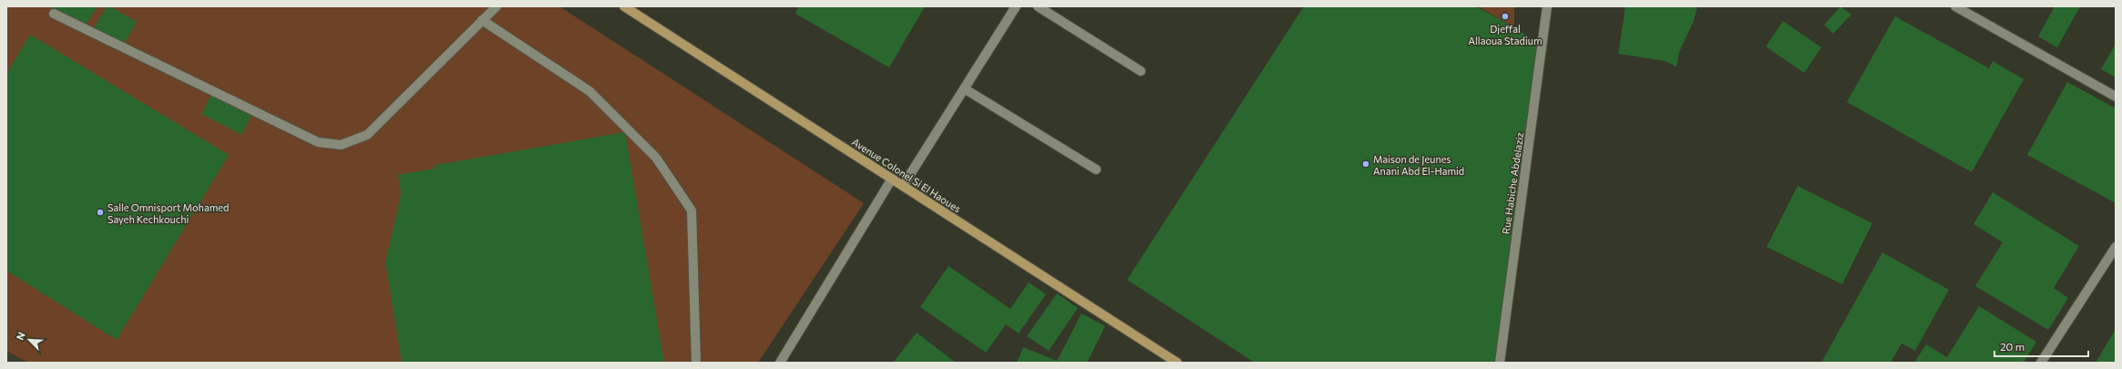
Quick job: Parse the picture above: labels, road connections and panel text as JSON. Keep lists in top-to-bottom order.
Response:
{
  "streets": {
    "main road": ["Avenue Colonel Si El Haoues"],
    "street": ["Rue Habiche Abdelaziz"]
  },
  "places": ["Djeffal Allaoua Stadium", "Maison de Jeunes Anani Abd El-Hamid", "Salle Omnisport Mohamed Sayeh Kechkouchi"],
  "scale_bar": "20 m",
  "north": "top left"
}
